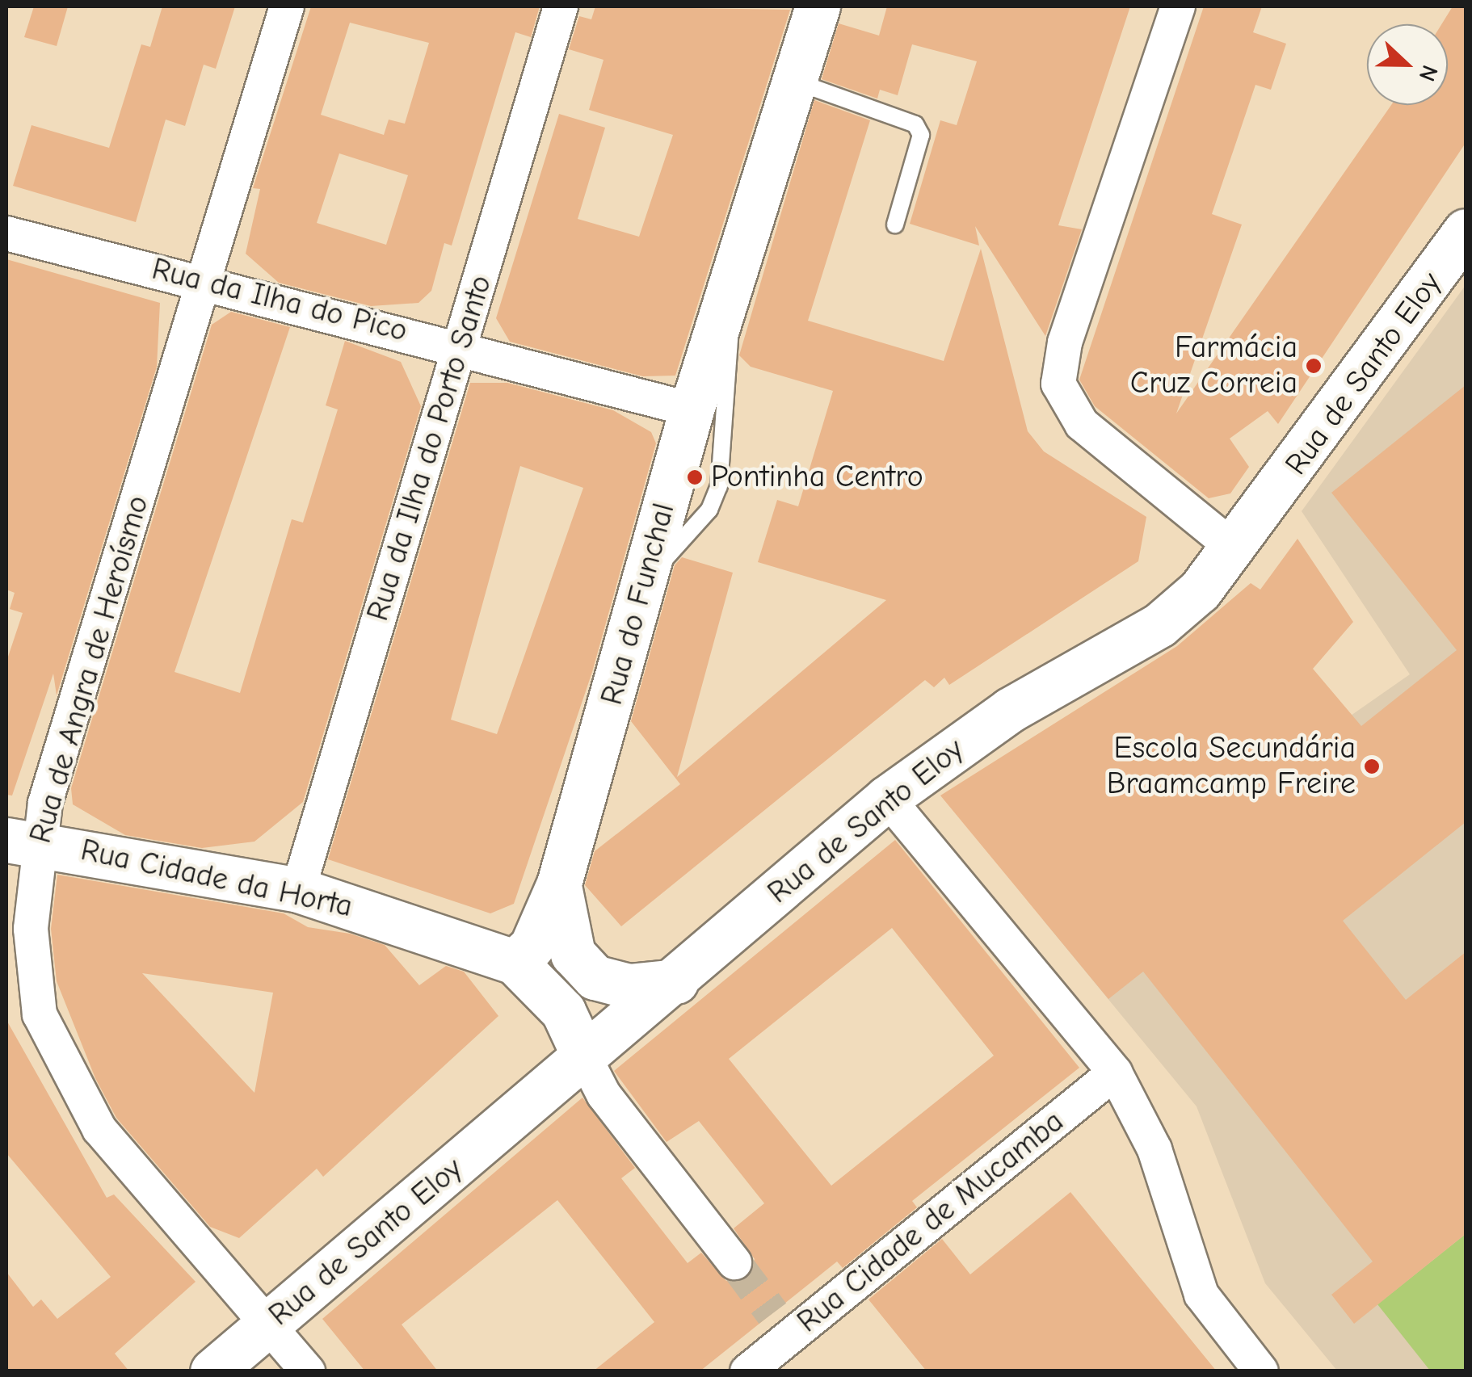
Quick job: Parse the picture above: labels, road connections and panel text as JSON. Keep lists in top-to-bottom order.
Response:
{
  "streets": {
    "main road": ["Rua de Santo Eloy", "Rua do Funchal", "Rua Cidade da Horta"],
    "street": [
      "Rua da Ilha do Pico",
      "Rua da Ilha do Porto Santo",
      "Rua de Angra de Heroísmo",
      "Rua Cidade de Mucamba"
    ]
  },
  "crossings": [
    ["Rua da Ilha do Pico", "Rua da Ilha do Porto Santo"],
    ["Rua da Ilha do Pico", "Rua do Funchal"],
    ["Rua da Ilha do Pico", "Rua de Angra de Heroísmo"],
    ["Rua de Santo Eloy", "Rua de Angra de Heroísmo"],
    ["Rua da Ilha do Porto Santo", "Rua Cidade da Horta"],
    ["Rua do Funchal", "Rua Cidade da Horta"],
    ["Rua de Angra de Heroísmo", "Rua Cidade da Horta"]
  ],
  "places": ["Farmácia Cruz Correia", "Pontinha Centro", "Escola Secundária Braamcamp Freire"],
  "north": "right"
}
